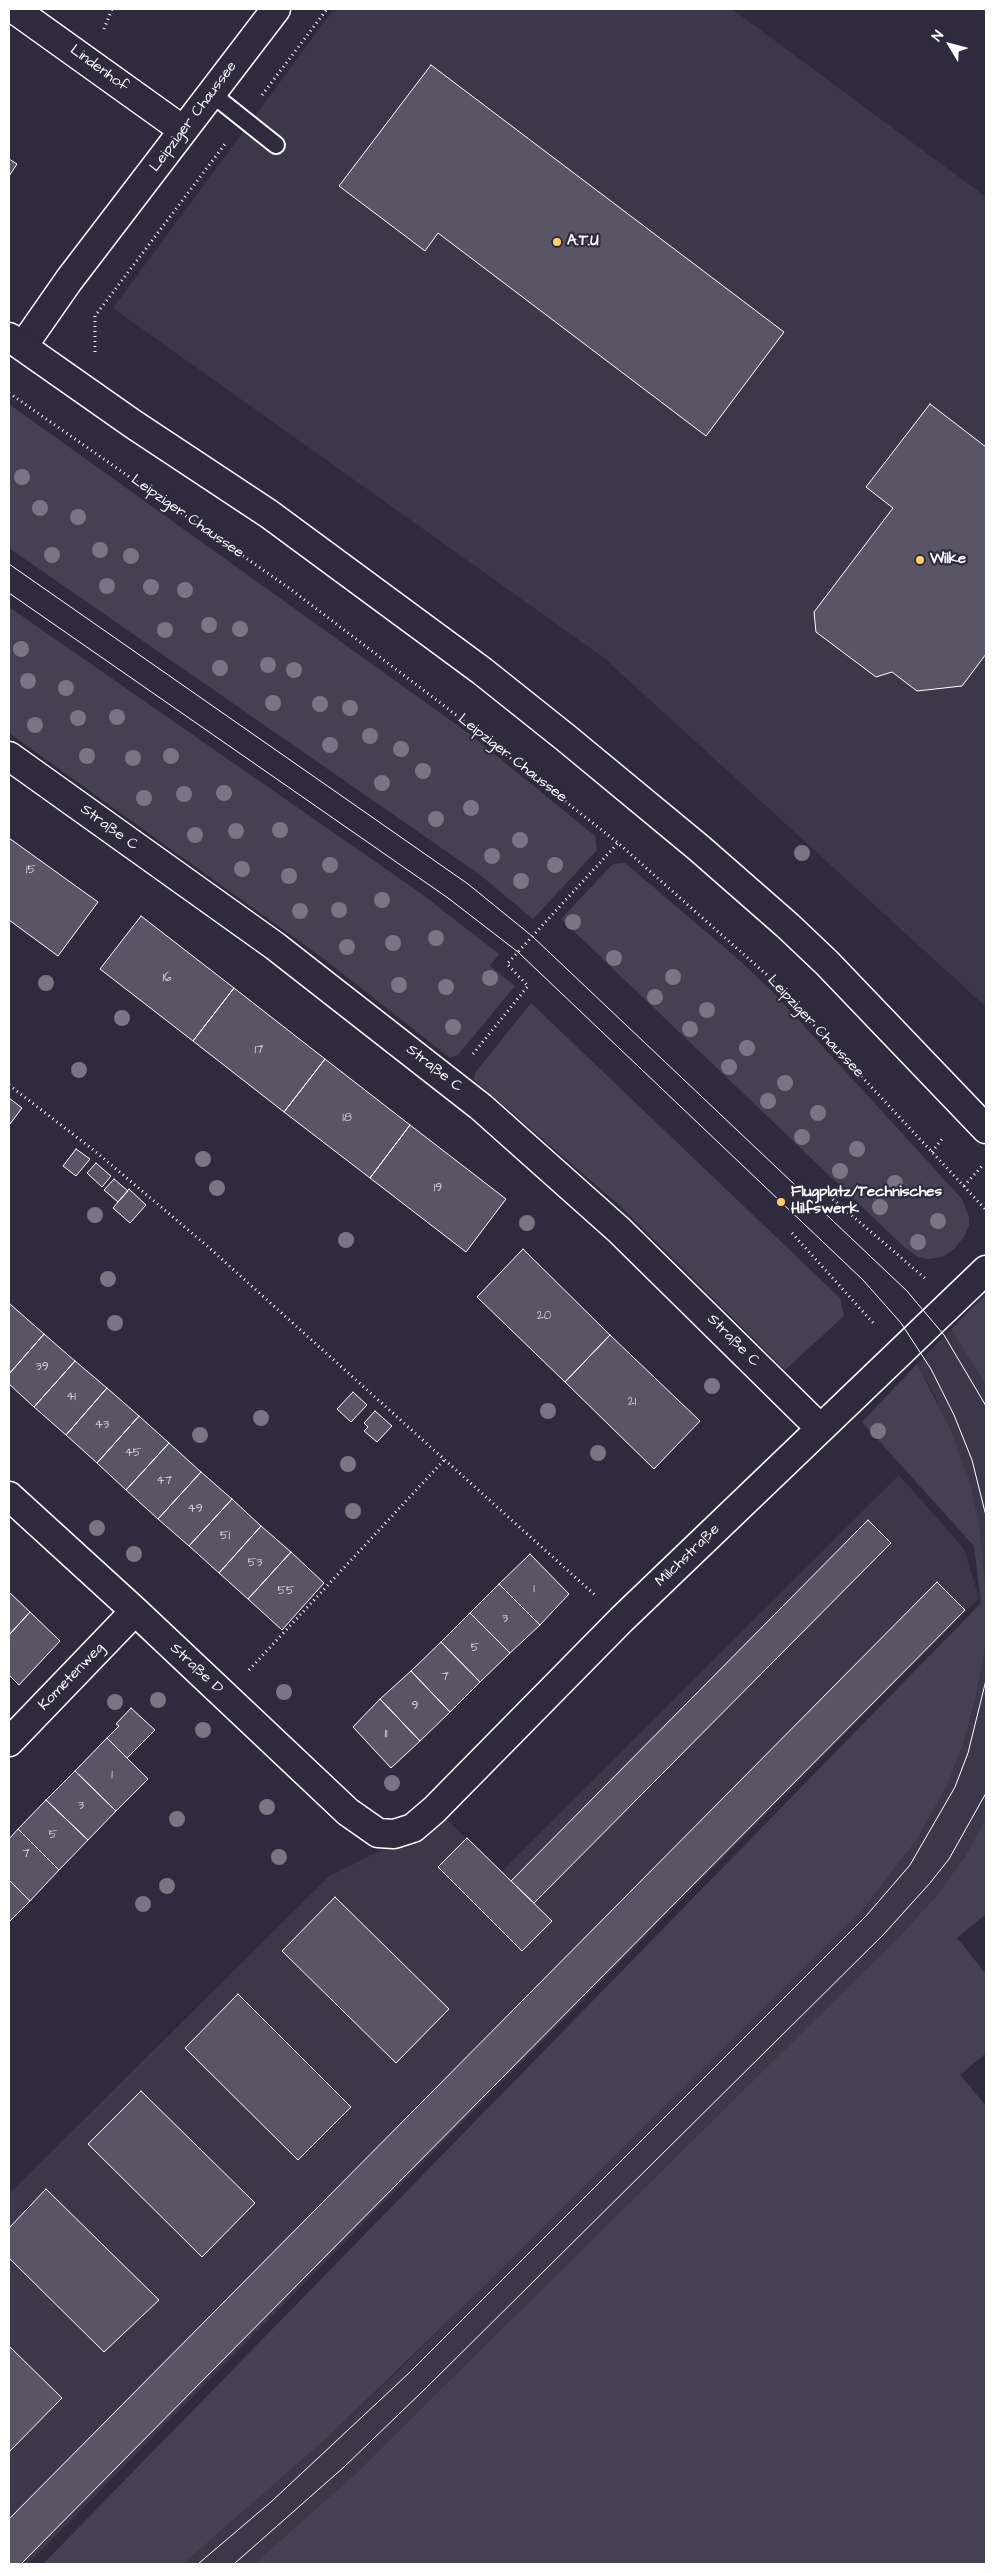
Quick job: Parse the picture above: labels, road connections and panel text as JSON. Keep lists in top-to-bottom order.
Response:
{
  "streets": {
    "street": [
      "Lindenhof",
      "Leipziger Chaussee",
      "Straße C",
      "Milchstraße",
      "Straße D",
      "Kometenweg"
    ]
  },
  "crossings": [
    ["Lindenhof", "Leipziger Chaussee"],
    ["Straße C", "Milchstraße"],
    ["Milchstraße", "Straße D"],
    ["Straße D", "Kometenweg"]
  ],
  "places": ["A.T.U", "Wilke", "Flugplatz/Technisches Hilfswerk"],
  "house_numbers": [
    "15",
    "16",
    "17",
    "18",
    "19",
    "20",
    "39",
    "41",
    "21",
    "43",
    "45",
    "47",
    "49",
    "51",
    "53",
    "1",
    "55",
    "3",
    "5",
    "7",
    "9",
    "11",
    "1",
    "3",
    "5",
    "7"
  ],
  "north": "top left"
}
